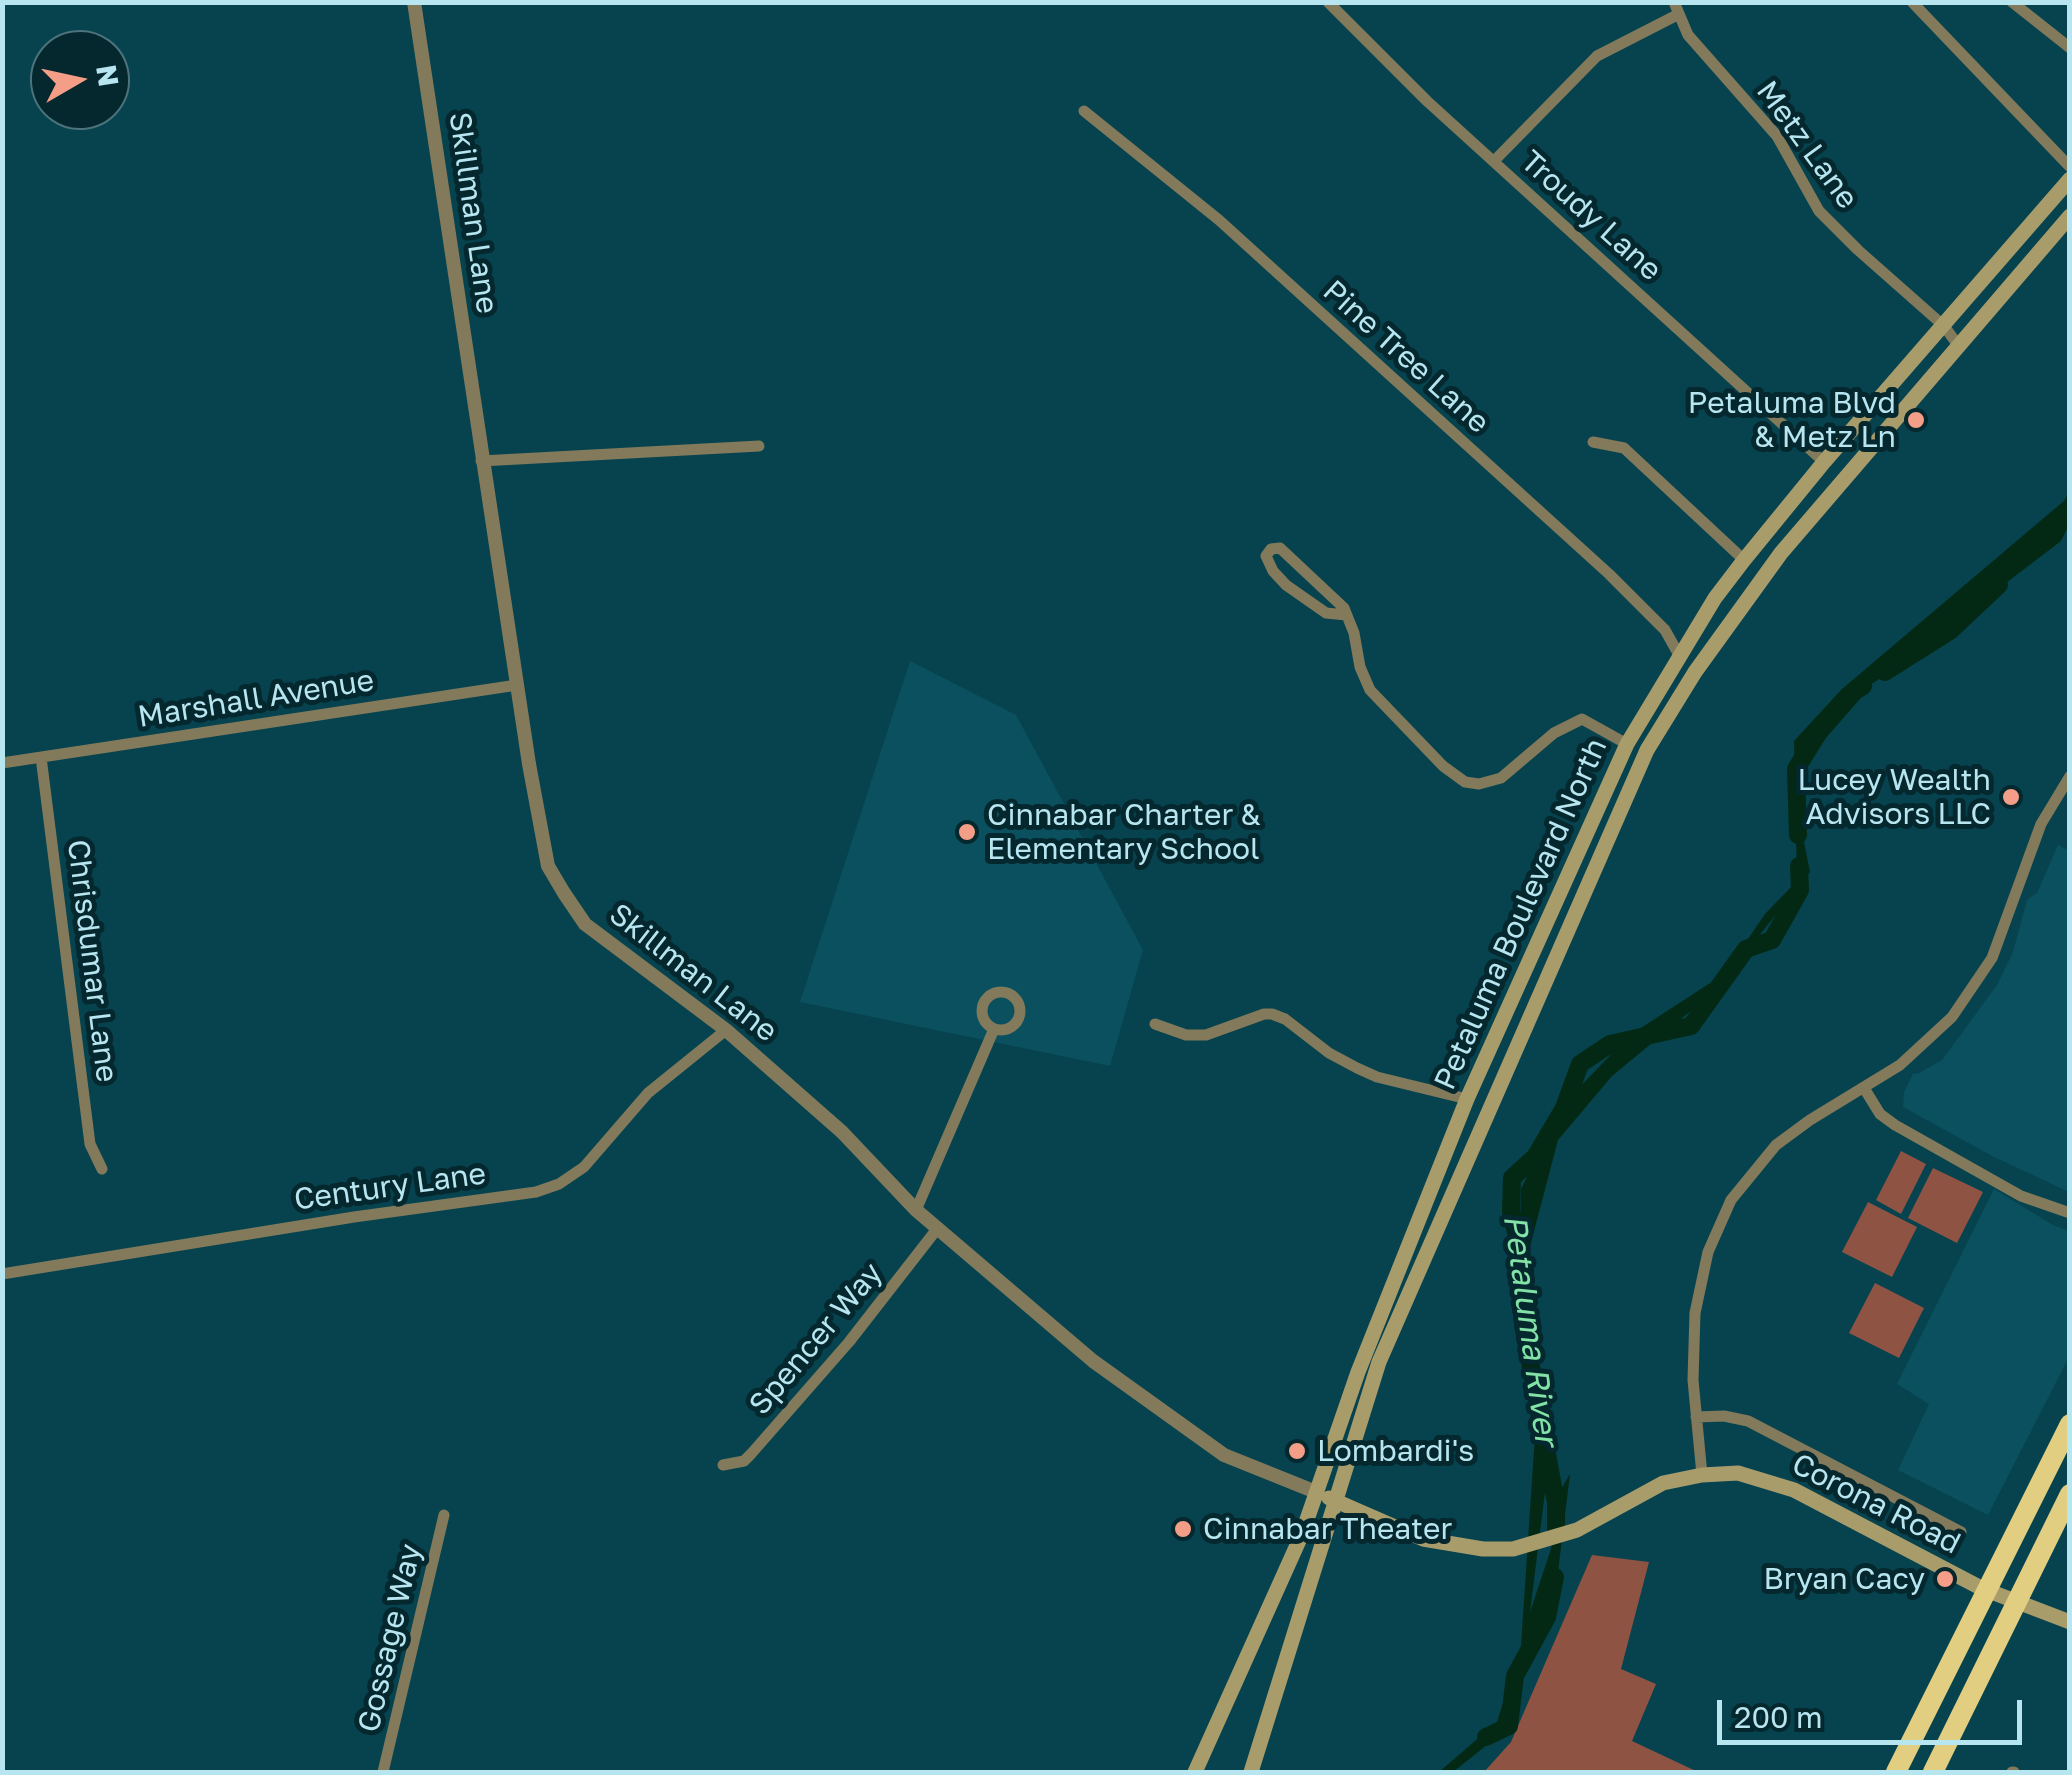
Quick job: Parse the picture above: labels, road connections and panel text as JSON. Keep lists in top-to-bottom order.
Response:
{
  "streets": {
    "main road": ["Petaluma Boulevard North", "Corona Road"],
    "street": [
      "Metz Lane",
      "Skillman Lane",
      "Troudy Lane",
      "Pine Tree Lane",
      "Marshall Avenue",
      "Chrisdumar Lane",
      "Century Lane",
      "Spencer Way",
      "Gossage Way"
    ]
  },
  "crossings": [
    ["Metz Lane", "Petaluma Boulevard North"],
    ["Skillman Lane", "Marshall Avenue"],
    ["Skillman Lane", "Petaluma Boulevard North"],
    ["Skillman Lane", "Century Lane"],
    ["Skillman Lane", "Spencer Way"],
    ["Skillman Lane", "Corona Road"],
    ["Troudy Lane", "Petaluma Boulevard North"],
    ["Pine Tree Lane", "Petaluma Boulevard North"],
    ["Marshall Avenue", "Chrisdumar Lane"],
    ["Petaluma Boulevard North", "Corona Road"]
  ],
  "water": ["Petaluma River"],
  "places": [
    "Petaluma Blvd & Metz Ln",
    "Lucey Wealth Advisors LLC",
    "Cinnabar Charter & Elementary School",
    "Lombardi's",
    "Cinnabar Theater",
    "Bryan Cacy"
  ],
  "scale_bar": "200 m",
  "north": "right"
}
